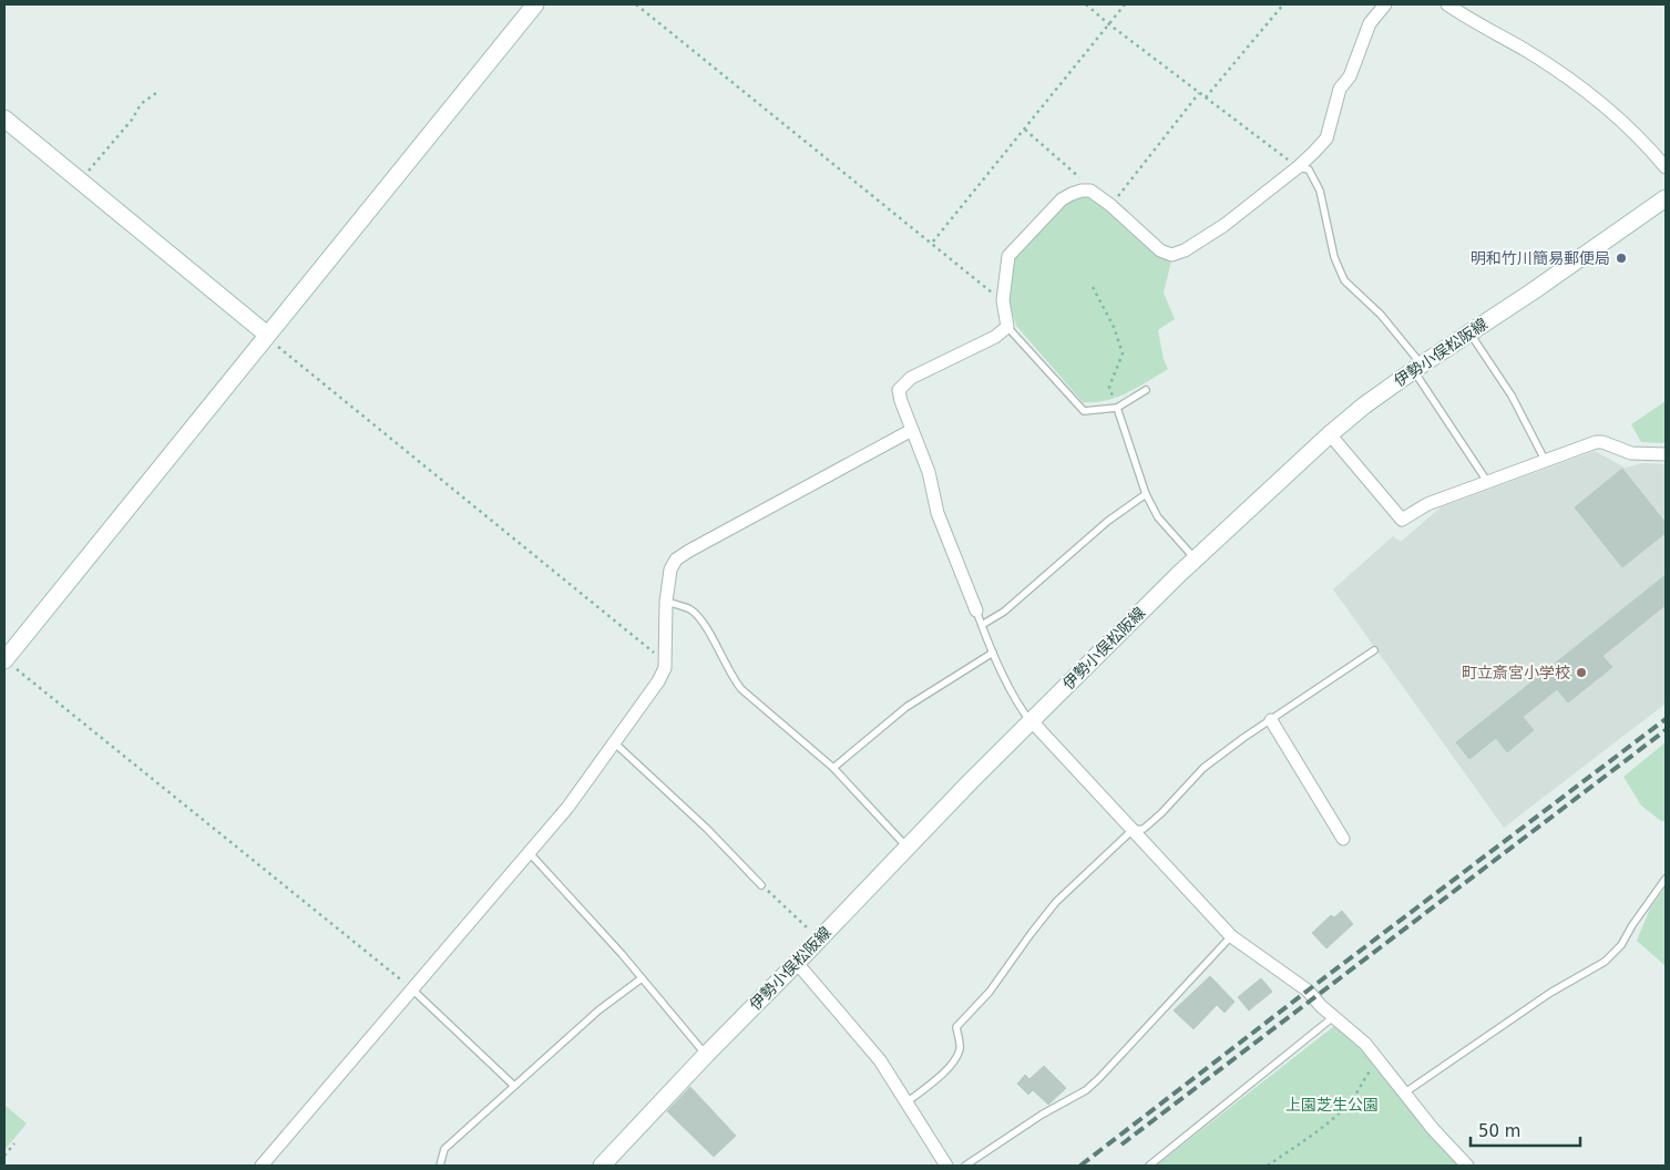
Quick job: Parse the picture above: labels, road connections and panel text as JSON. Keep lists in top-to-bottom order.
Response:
{
  "streets": {
    "main road": ["伊勢小俣松阪線"]
  },
  "parks": ["上園芝生公園"],
  "places": ["明和竹川簡易郵便局", "町立斎宮小学校"],
  "scale_bar": "50 m"
}
